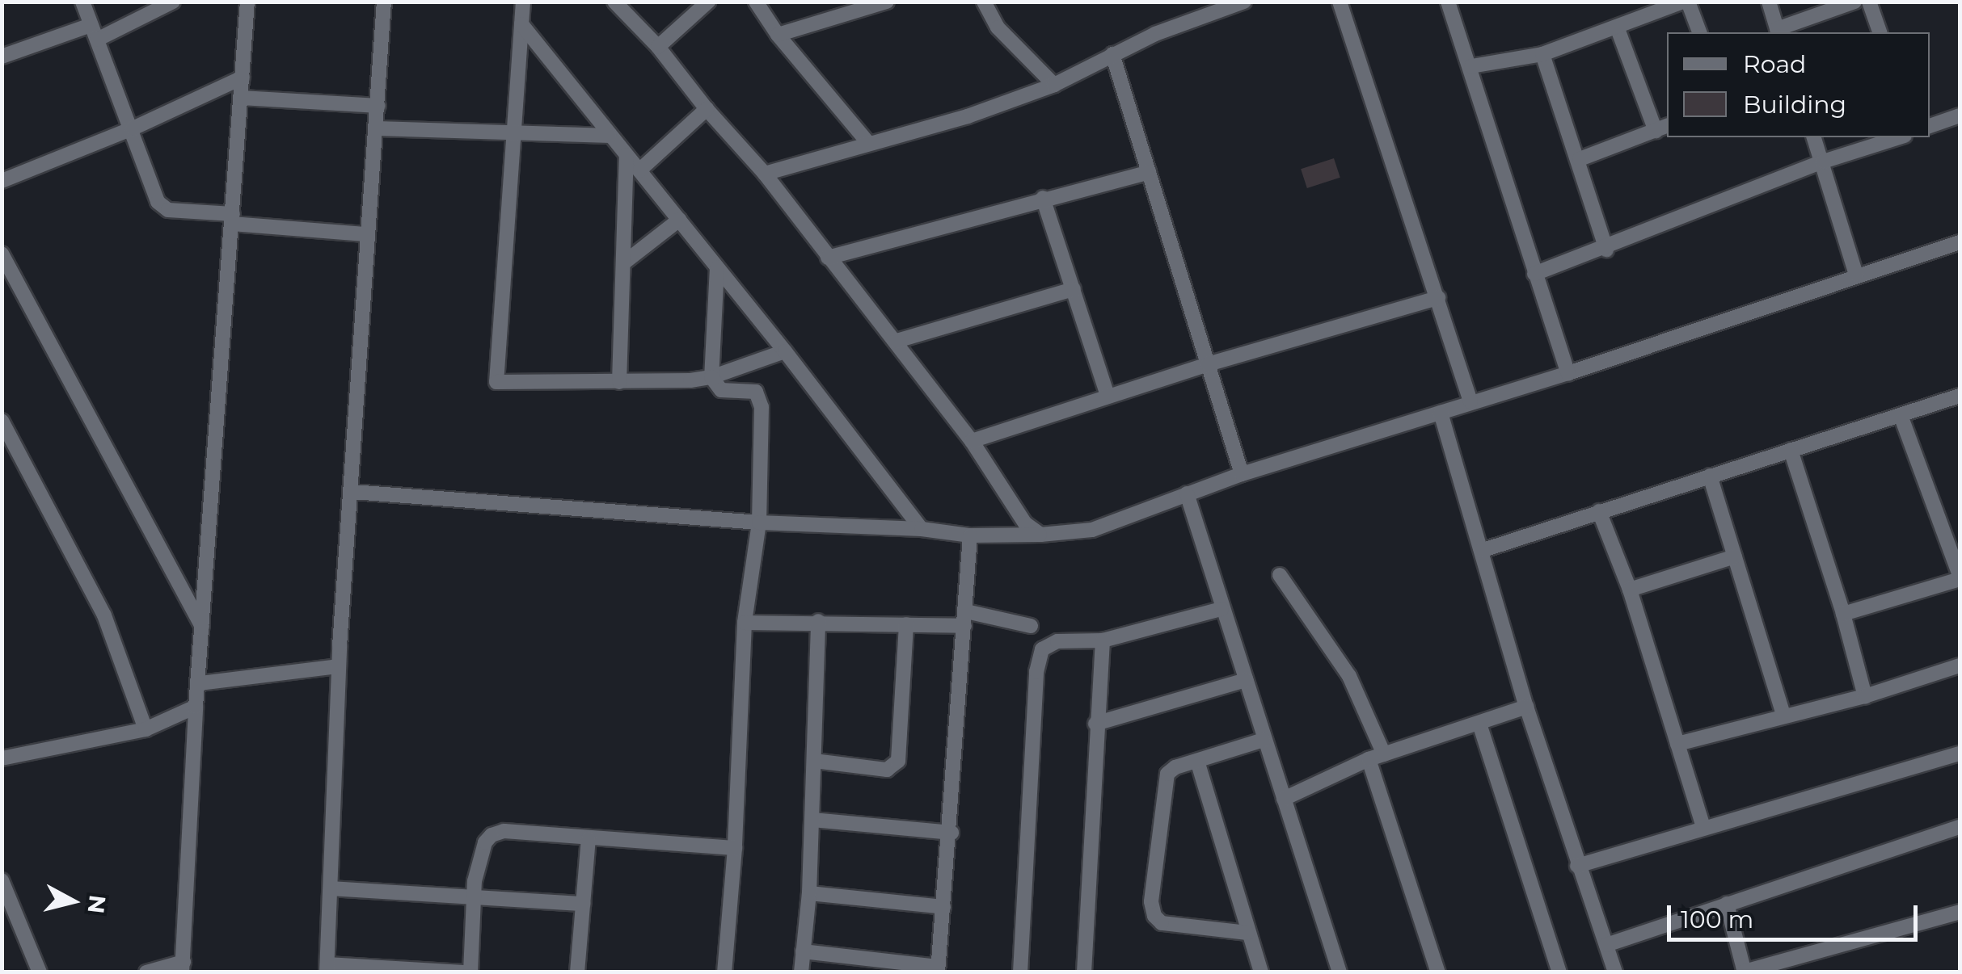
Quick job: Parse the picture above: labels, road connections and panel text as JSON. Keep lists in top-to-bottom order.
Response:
{
  "legend": ["Road", "Building"],
  "scale_bar": "100 m",
  "north": "right"
}
